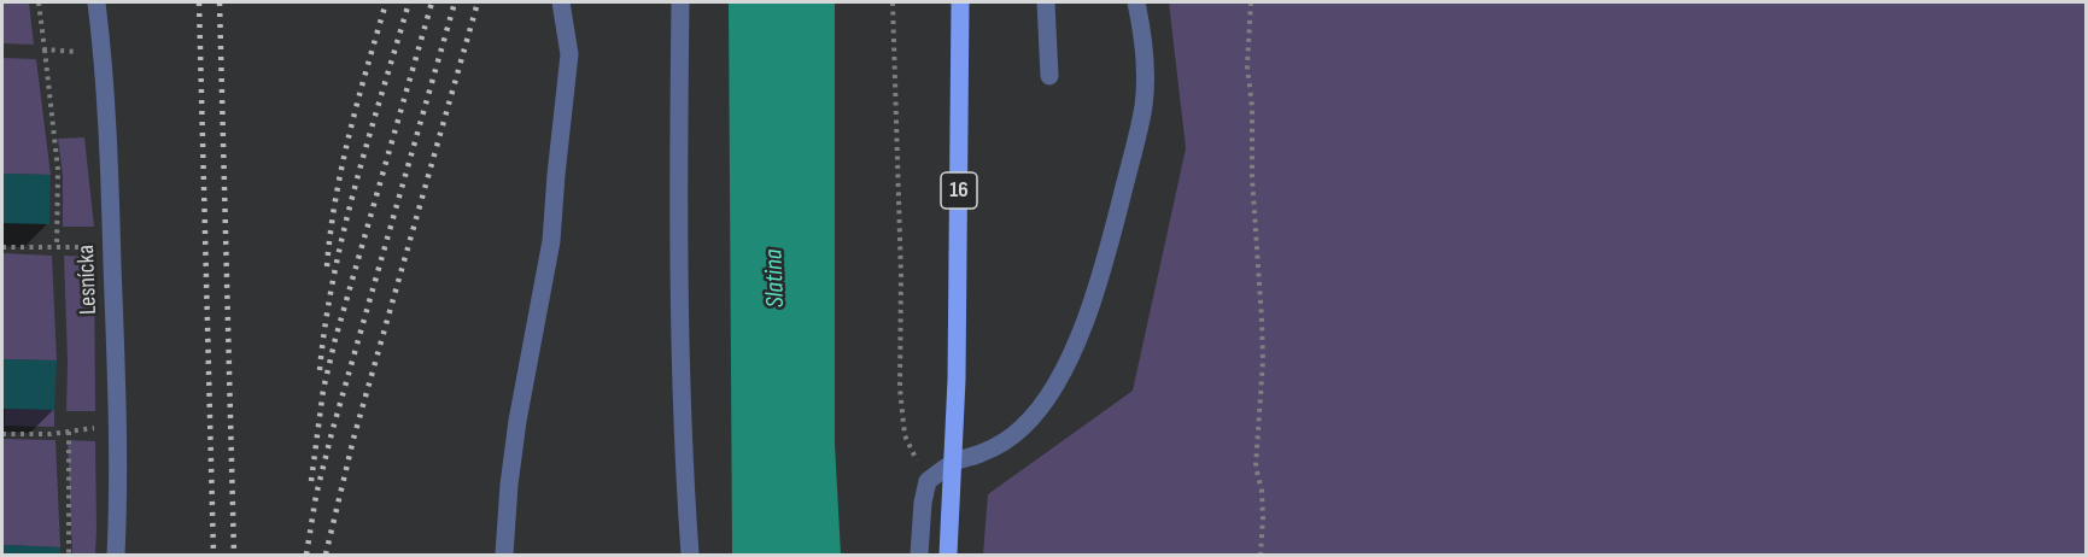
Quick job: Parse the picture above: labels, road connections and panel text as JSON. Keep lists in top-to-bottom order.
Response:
{
  "streets": {
    "main road": ["16"],
    "street": ["Lesnícka"]
  },
  "water": ["Slatina"]
}
